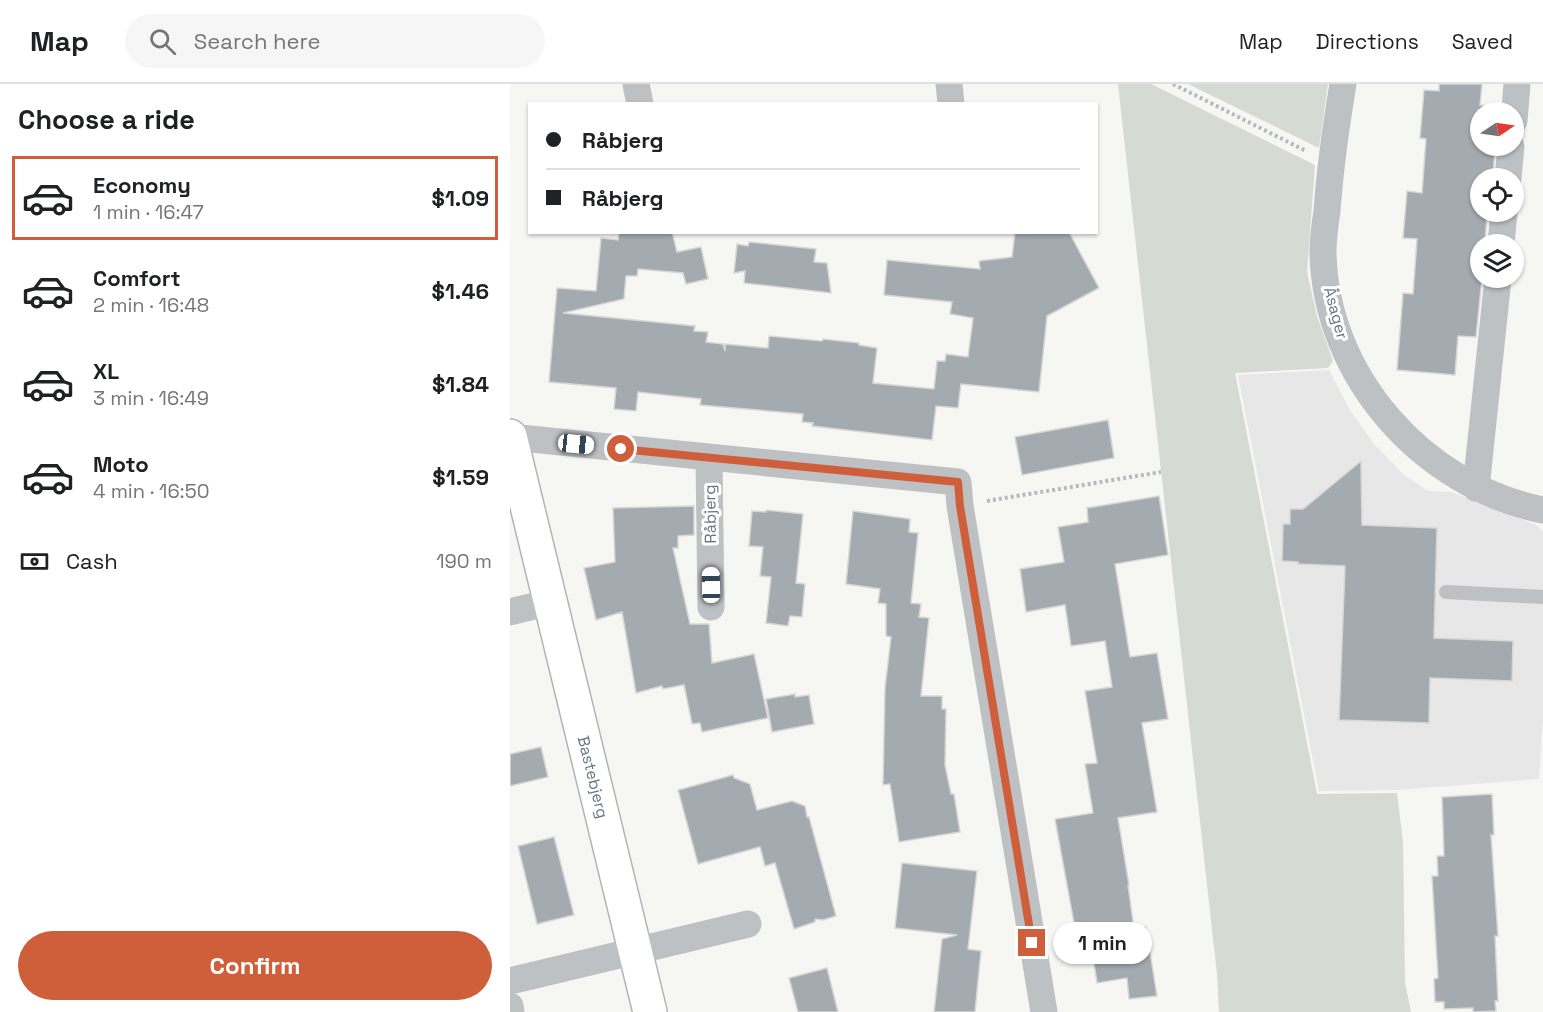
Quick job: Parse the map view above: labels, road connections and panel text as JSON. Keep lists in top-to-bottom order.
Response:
{
  "streets": {
    "street": ["Åsager", "Råbjerg", "Bastebjerg"]
  },
  "north": "right",
  "page": {
    "header": "Map",
    "search": "Search here",
    "nav": ["Map", "Directions", "Saved"],
    "heading": "Choose a ride",
    "banner": ["Råbjerg", "Råbjerg"],
    "list": [
      {
        "name": "Economy",
        "note": "1 min · 16:47",
        "value": "$1.09"
      },
      {
        "name": "Comfort",
        "note": "2 min · 16:48",
        "value": "$1.46"
      },
      {
        "name": "XL",
        "note": "3 min · 16:49",
        "value": "$1.84"
      },
      {
        "name": "Moto",
        "note": "4 min · 16:50",
        "value": "$1.59"
      }
    ],
    "pay": ["Cash", "190 m"],
    "buttons": "Confirm",
    "bubble": "1 min"
  }
}
